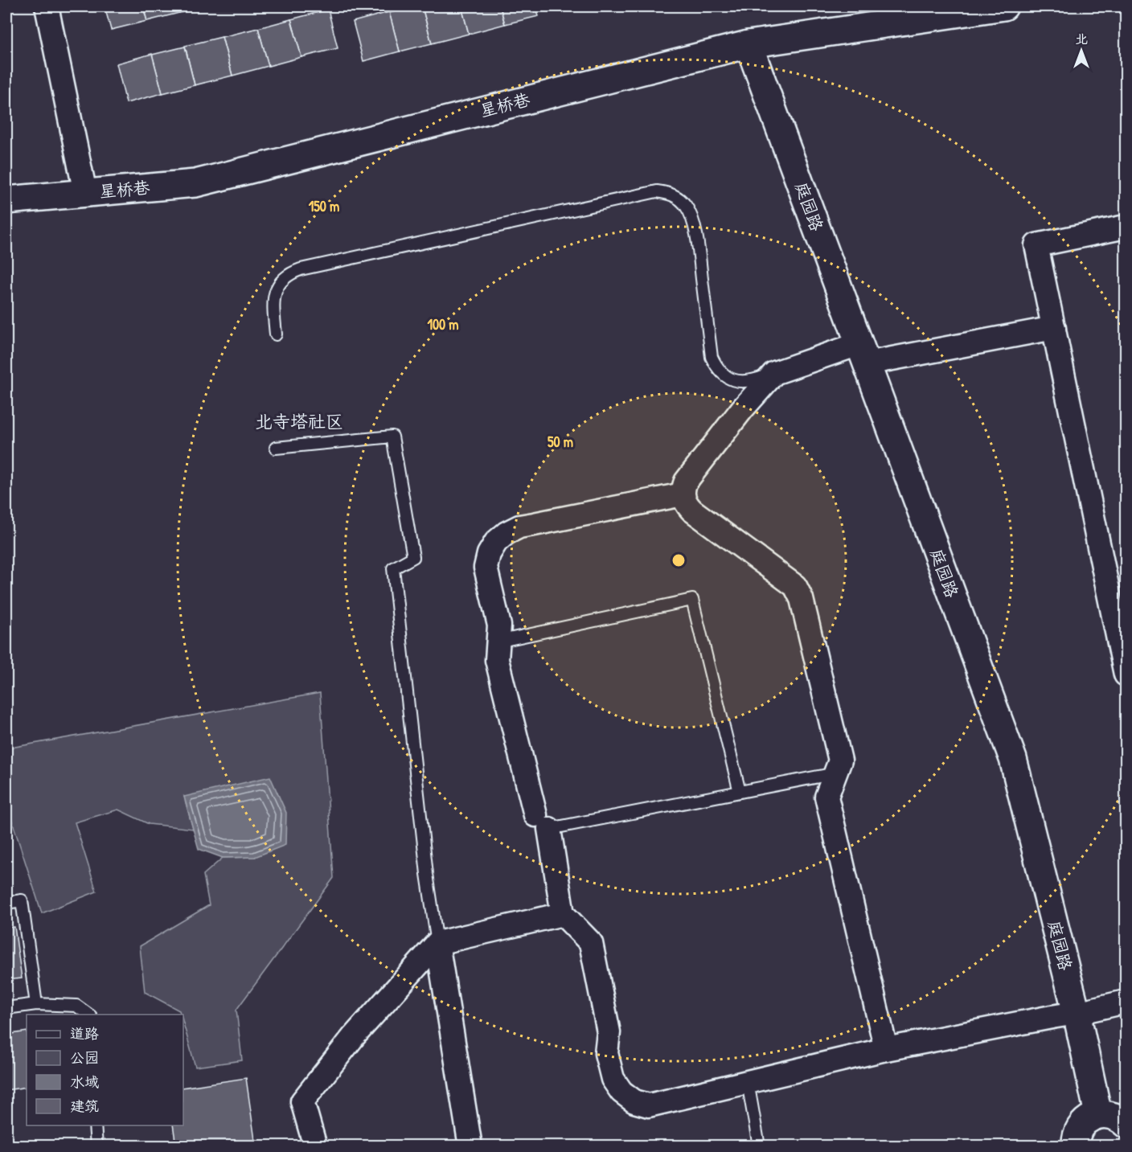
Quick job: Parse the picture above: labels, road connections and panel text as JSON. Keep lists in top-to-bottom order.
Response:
{
  "streets": {
    "street": ["星桥巷", "庭园路"]
  },
  "crossings": [
    ["星桥巷", "庭园路"]
  ],
  "districts": ["北寺塔社区"],
  "legend": [
    "道路",
    "公园",
    "水域",
    "建筑"
  ],
  "north": "top",
  "rings": ["150 m", "100 m", "50 m"]
}
